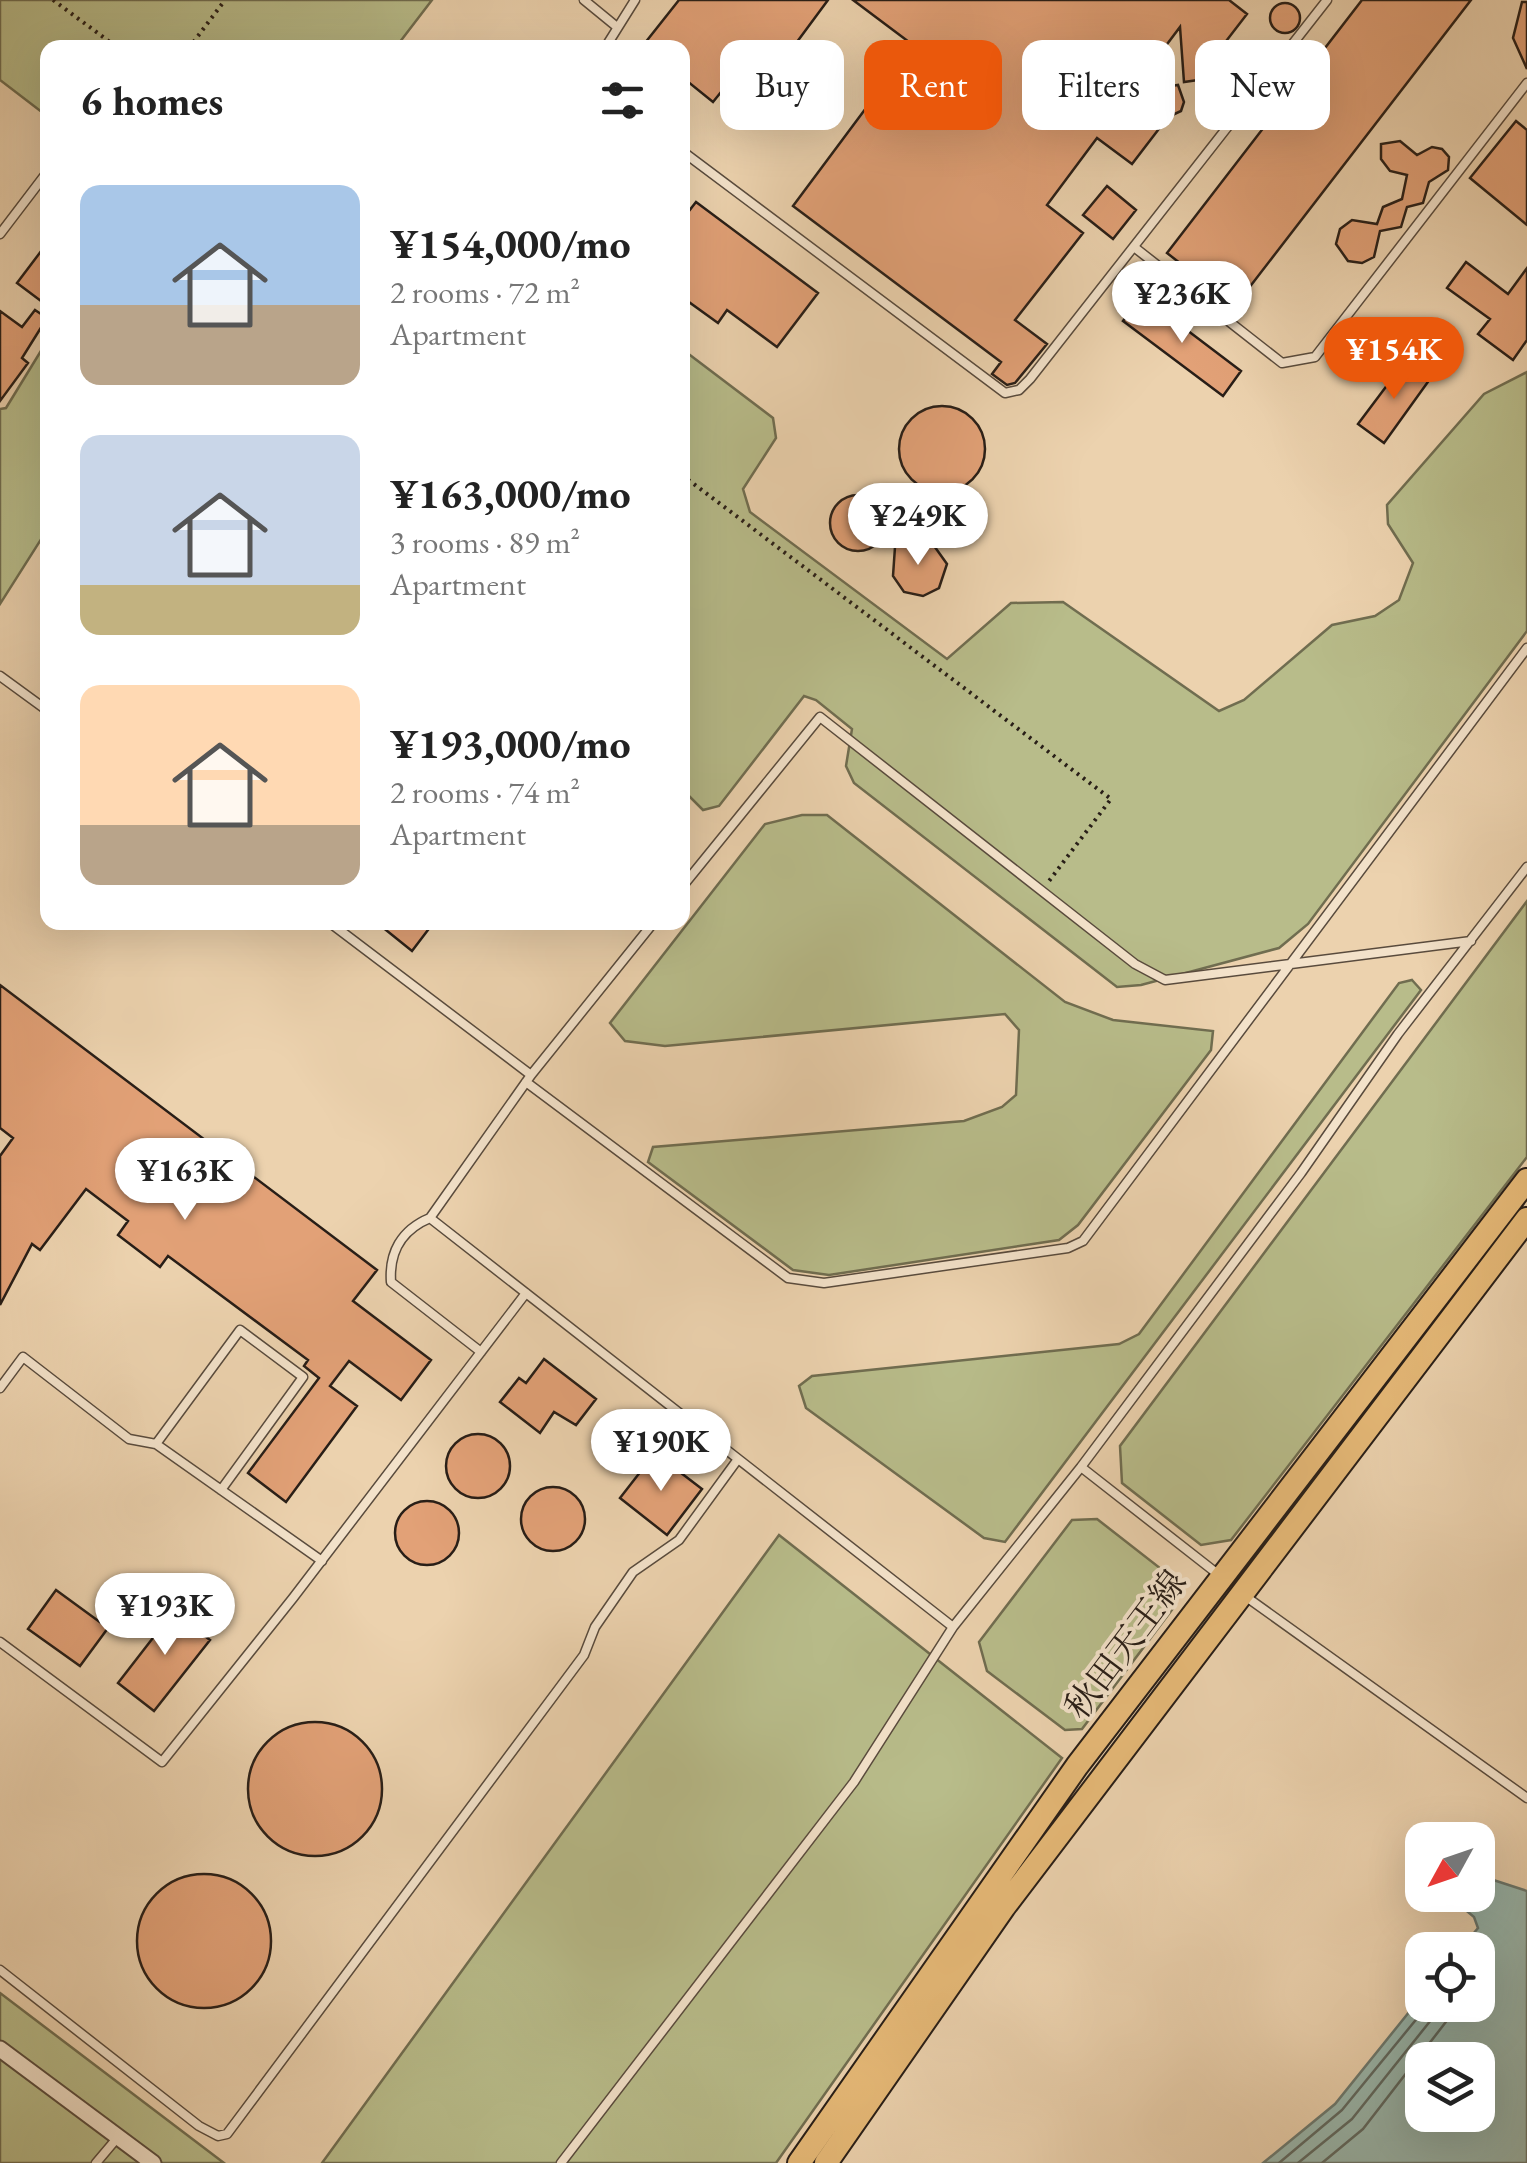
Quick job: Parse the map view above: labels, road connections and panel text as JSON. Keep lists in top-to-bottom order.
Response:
{
  "streets": {
    "main road": ["秋田天王線"]
  },
  "north": "bottom left",
  "page": {
    "chip": [
      "Buy",
      "Rent",
      "Filters",
      "New"
    ],
    "heading": "6 homes",
    "list": [
      {
        "name": "¥154,000/mo",
        "note": "2 rooms · 72 m² · Apartment"
      },
      {
        "name": "¥163,000/mo",
        "note": "3 rooms · 89 m² · Apartment"
      },
      {
        "name": "¥193,000/mo",
        "note": "2 rooms · 74 m² · Apartment"
      }
    ],
    "price": [
      "¥236K",
      "¥154K",
      "¥249K",
      "¥163K",
      "¥190K",
      "¥193K"
    ]
  }
}
